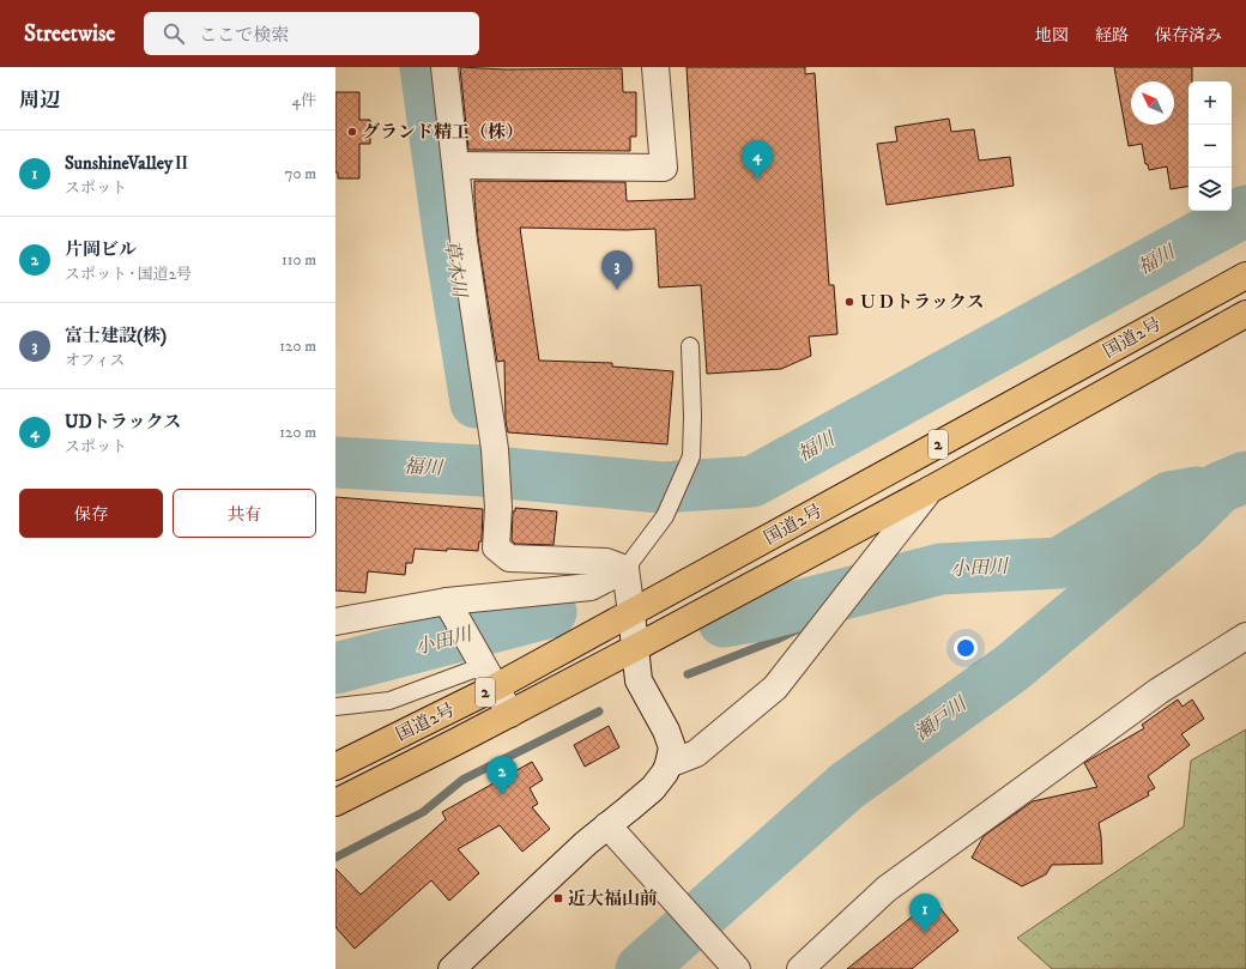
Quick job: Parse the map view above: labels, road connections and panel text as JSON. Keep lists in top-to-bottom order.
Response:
{
  "streets": {
    "highway": ["国道2号", "2"]
  },
  "water": [
    "福川",
    "草木川",
    "小田川",
    "瀬戸川"
  ],
  "places": {
    "other": ["グランド精工（株）", "ＵＤトラックス"],
    "transit": ["近大福山前"]
  },
  "north": "top left",
  "page": {
    "header": "Streetwise",
    "search": "ここで検索",
    "nav": ["地図", "経路", "保存済み"],
    "heading": ["周辺", "4件"],
    "map_buttons": ["+", "−"],
    "list": [
      {
        "mark": "1",
        "name": "SunshineValleyⅡ",
        "note": "スポット",
        "value": "70 m"
      },
      {
        "mark": "2",
        "name": "片岡ビル",
        "note": "スポット · 国道2号",
        "value": "110 m"
      },
      {
        "mark": "3",
        "name": "富士建設(株)",
        "note": "オフィス",
        "value": "120 m"
      },
      {
        "mark": "4",
        "name": "UDトラックス",
        "note": "スポット",
        "value": "120 m"
      }
    ],
    "pins": [
      "4",
      "3",
      "2",
      "1"
    ],
    "buttons": ["保存", "共有"]
  }
}
